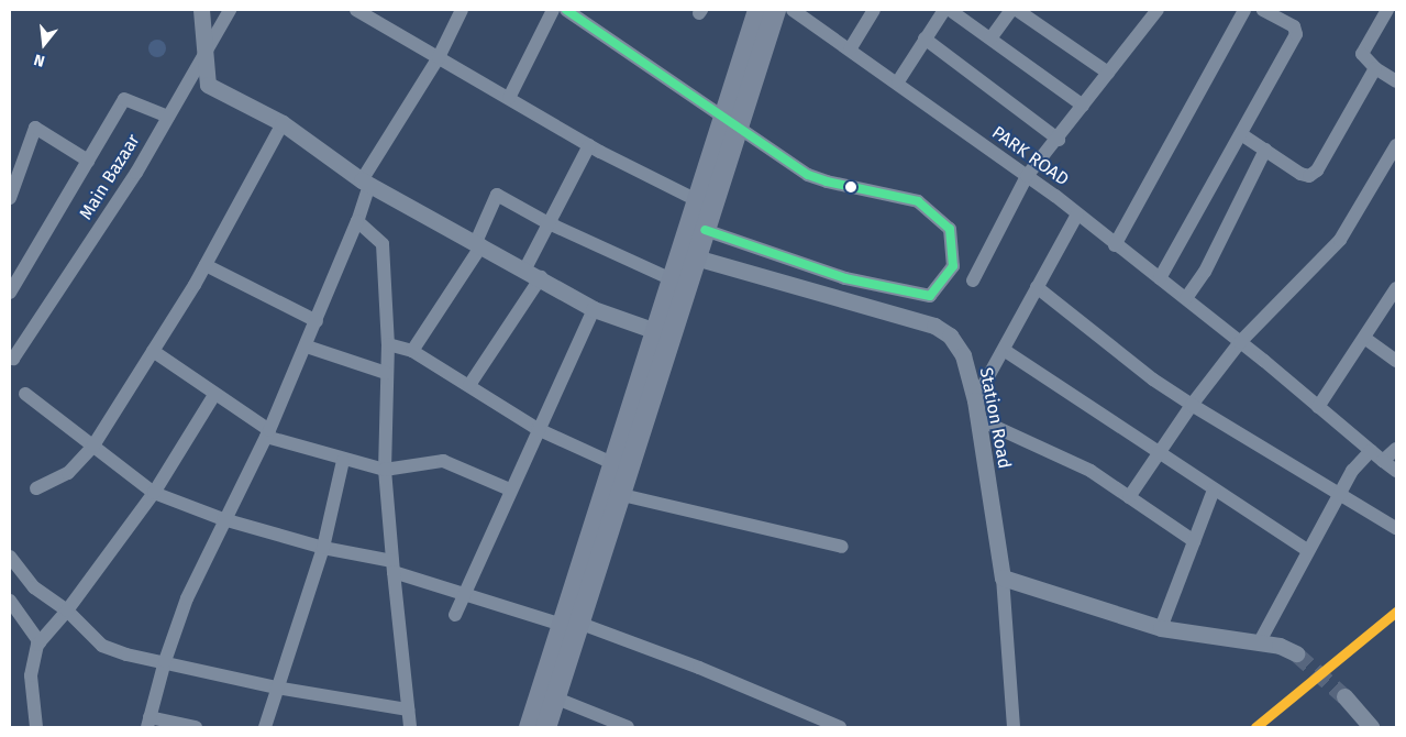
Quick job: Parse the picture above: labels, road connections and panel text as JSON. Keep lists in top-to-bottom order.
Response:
{
  "streets": {
    "street": ["PARK ROAD", "Main Bazaar", "Station Road"]
  },
  "north": "bottom"
}
